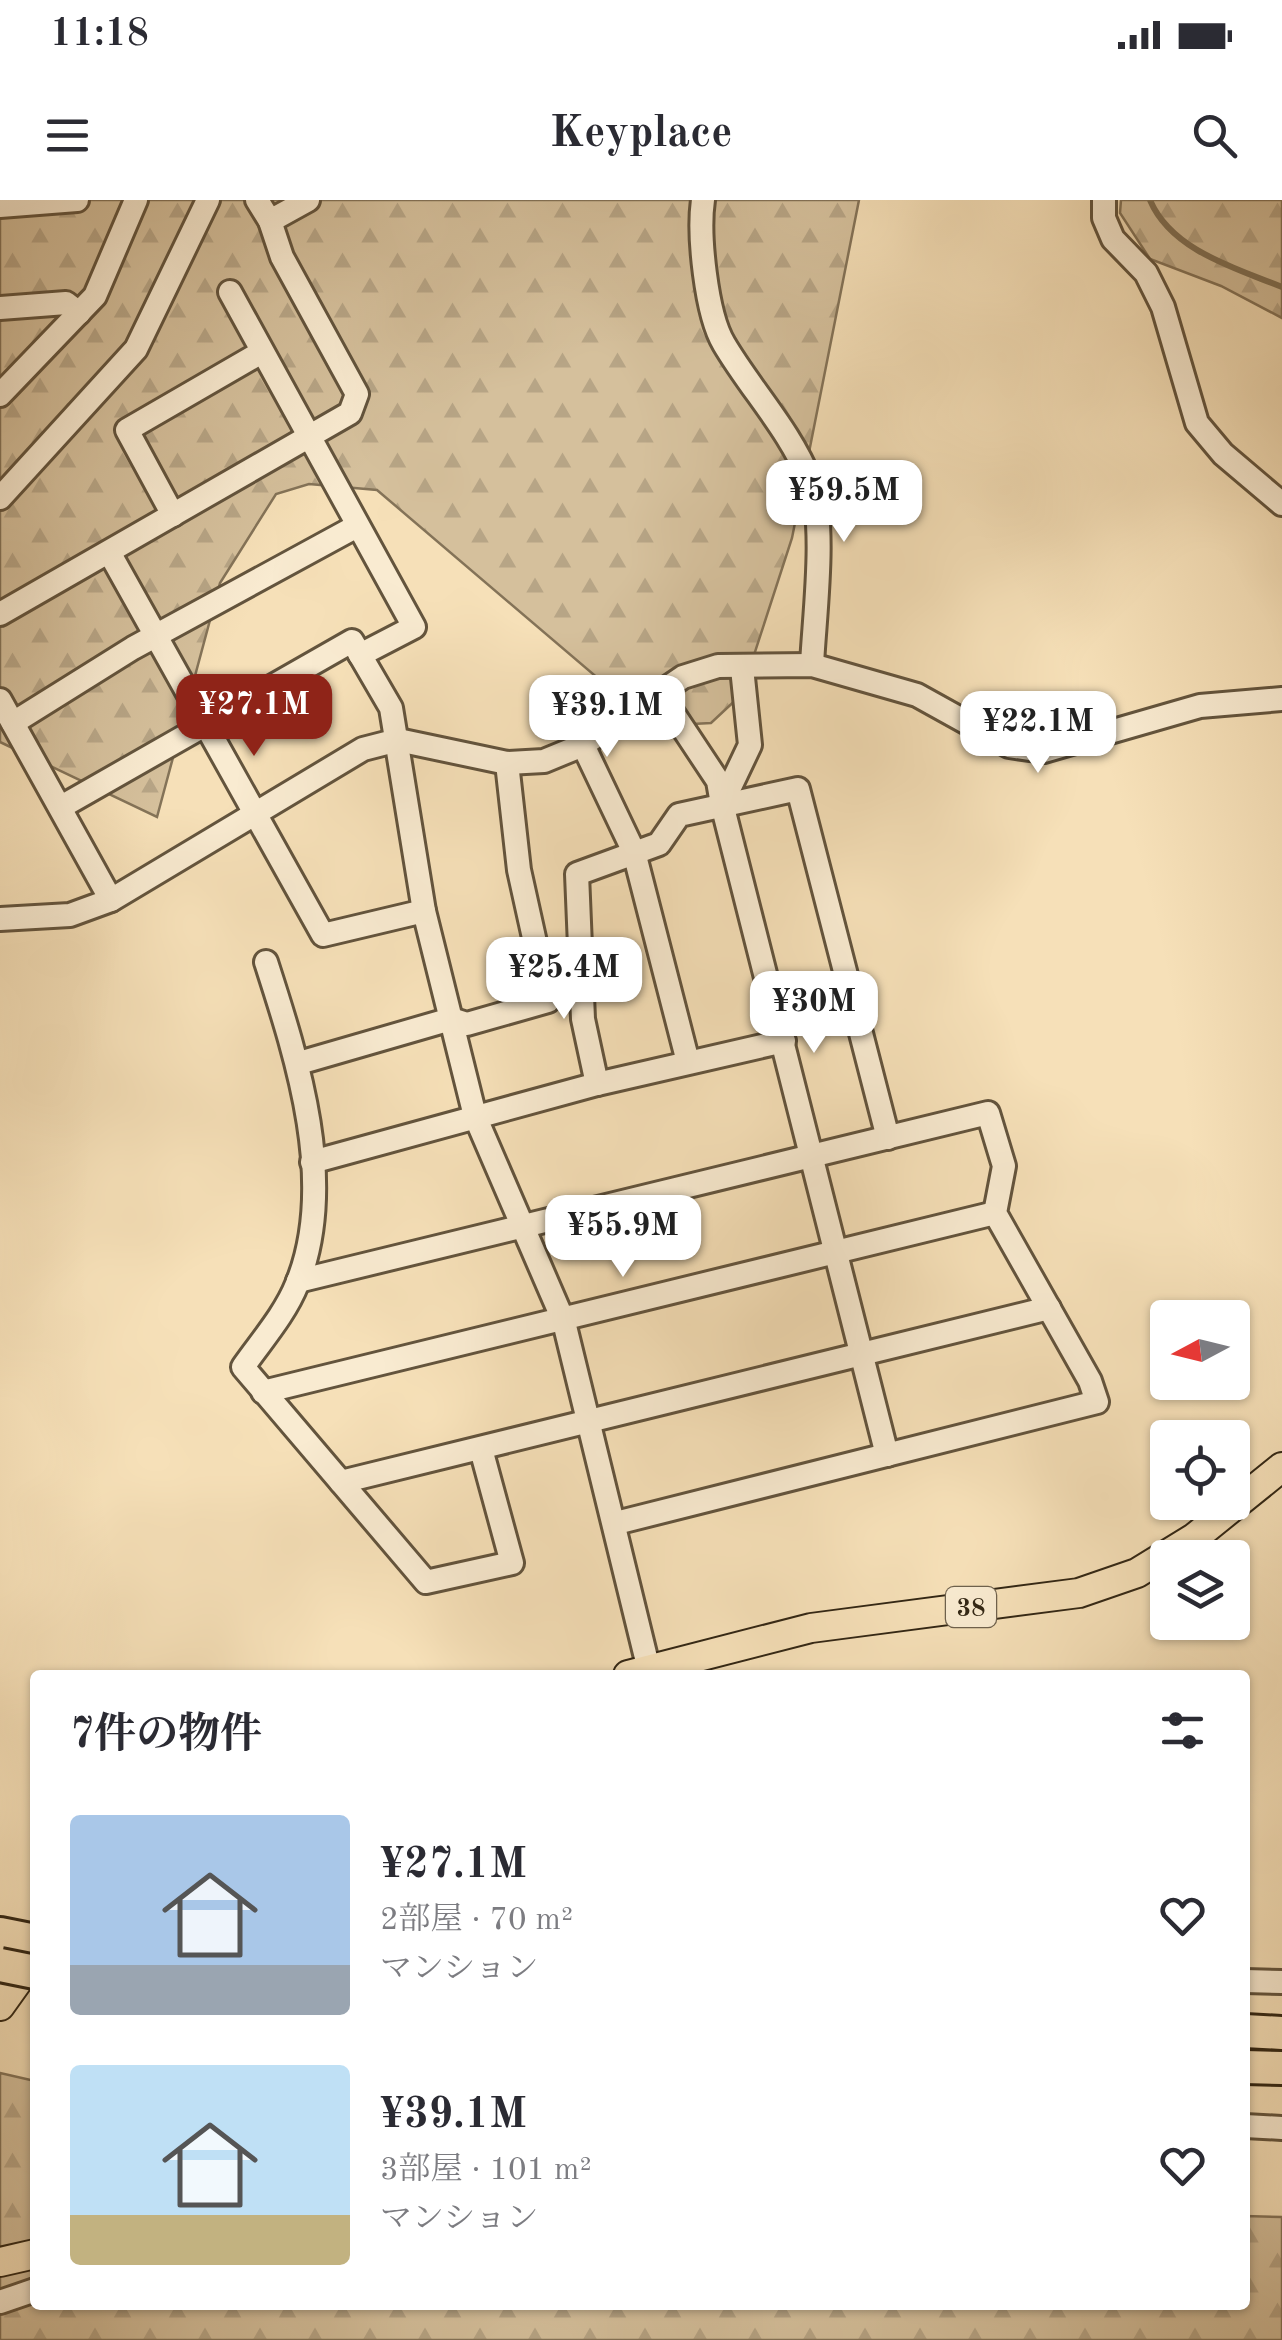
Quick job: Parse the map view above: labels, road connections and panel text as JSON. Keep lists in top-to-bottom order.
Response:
{
  "streets": {
    "main road": ["38"]
  },
  "north": "left",
  "page": {
    "status": "11:18",
    "header": "Keyplace",
    "price": [
      "¥59.5M",
      "¥27.1M",
      "¥39.1M",
      "¥22.1M",
      "¥25.4M",
      "¥30M",
      "¥55.9M"
    ],
    "heading": "7件の物件",
    "list": [
      {
        "name": "¥27.1M",
        "note": "2部屋 · 70 m² · マンション"
      },
      {
        "name": "¥39.1M",
        "note": "3部屋 · 101 m² · マンション"
      }
    ]
  }
}
